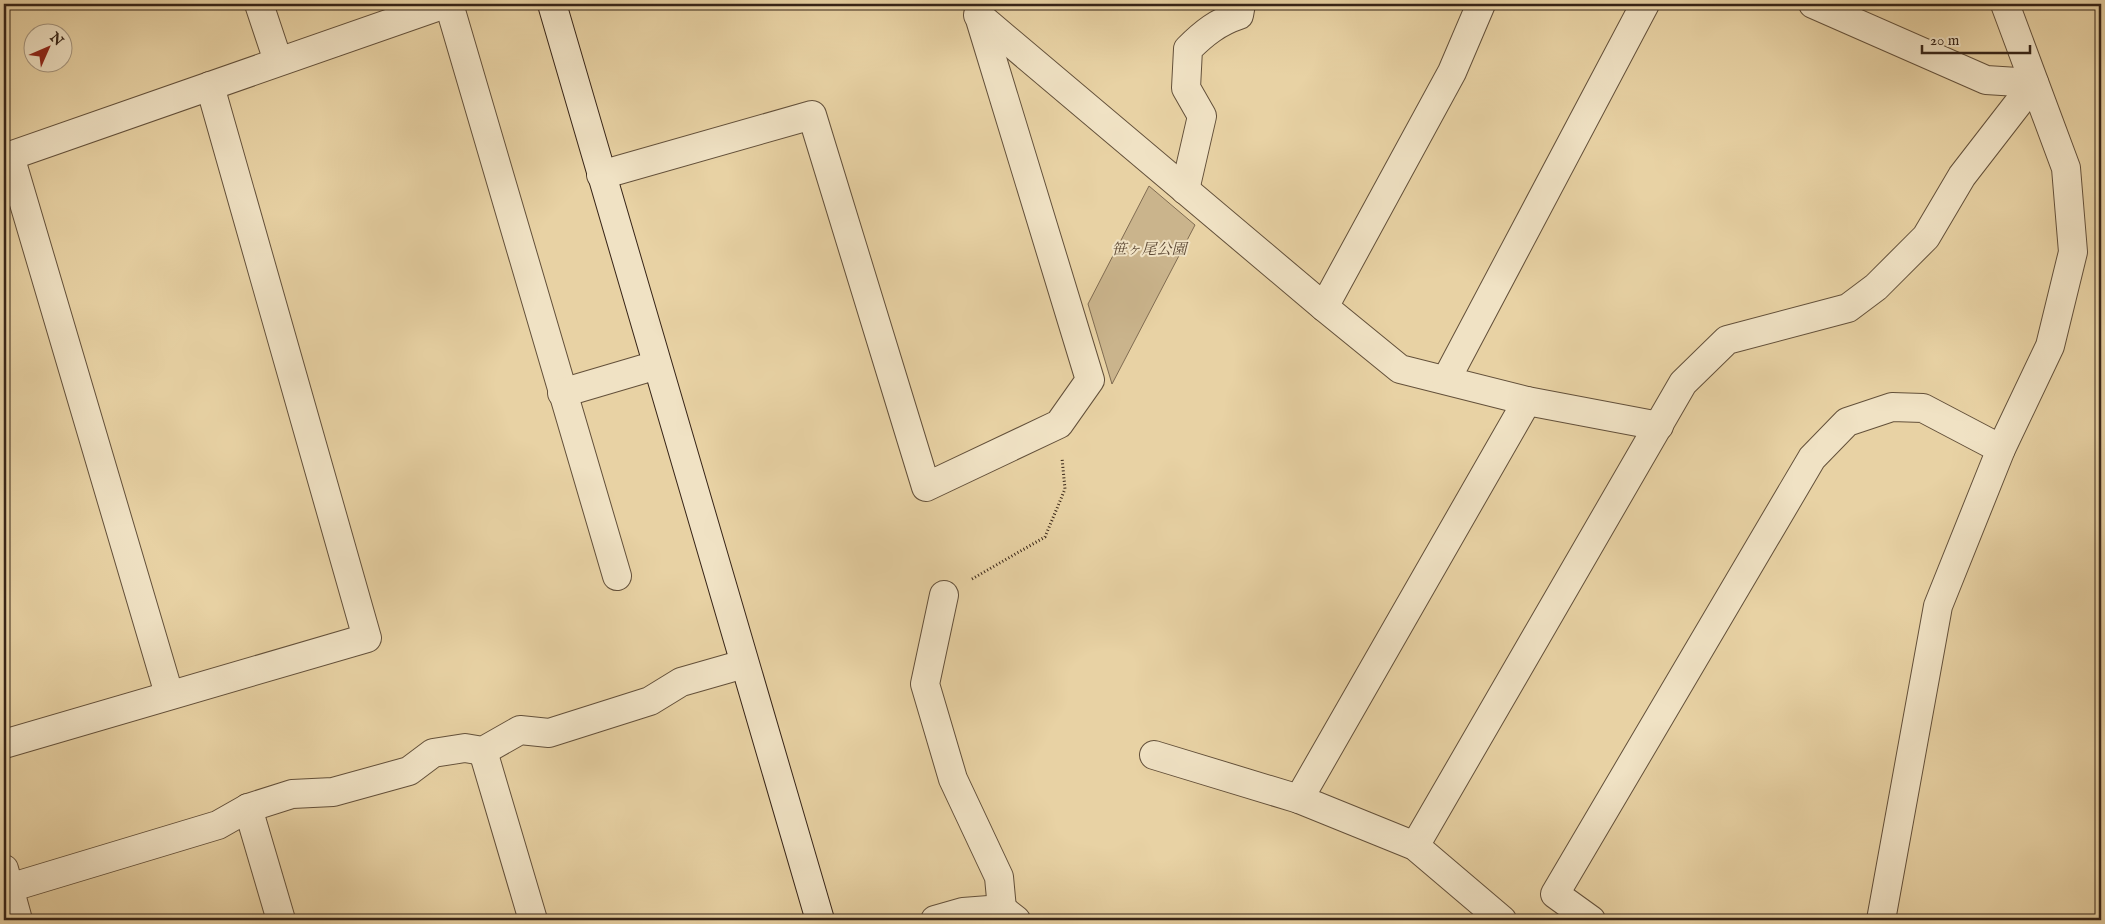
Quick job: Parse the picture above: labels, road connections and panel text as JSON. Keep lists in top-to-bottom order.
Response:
{
  "parks": ["笹ヶ尾公園"],
  "scale_bar": "20 m",
  "north": "top right"
}
